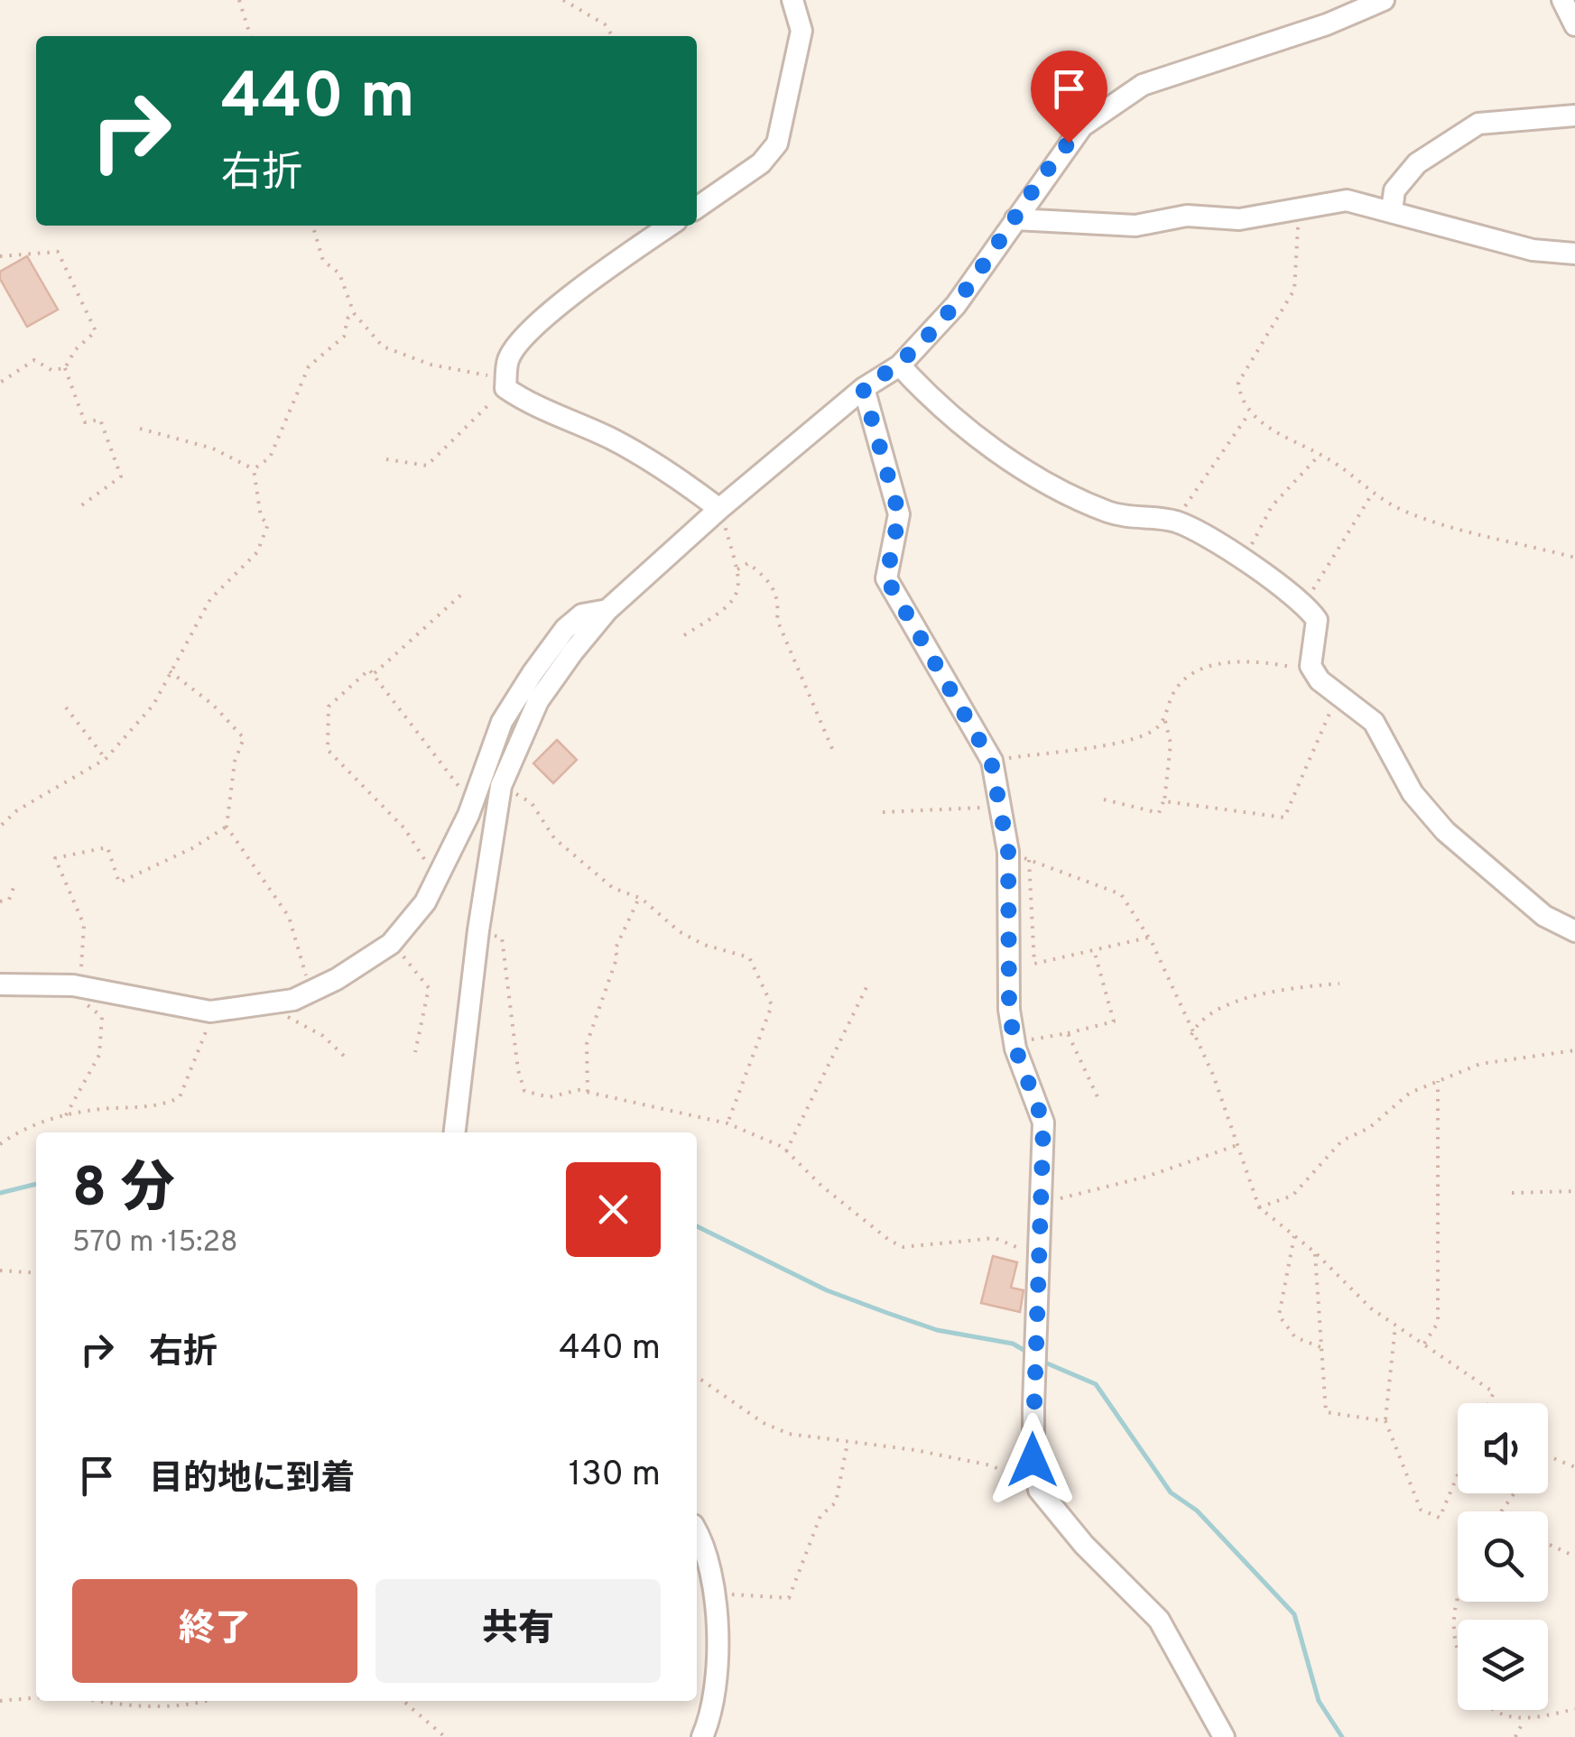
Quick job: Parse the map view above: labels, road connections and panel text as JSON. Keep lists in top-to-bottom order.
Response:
{
  "page": {
    "turn": ["440 m", "右折"],
    "heading": ["8 分", "570 m · 15:28"],
    "list": [
      {
        "name": "右折",
        "value": "440 m"
      },
      {
        "name": "目的地に到着",
        "value": "130 m"
      }
    ],
    "buttons": ["終了", "共有"]
  }
}
